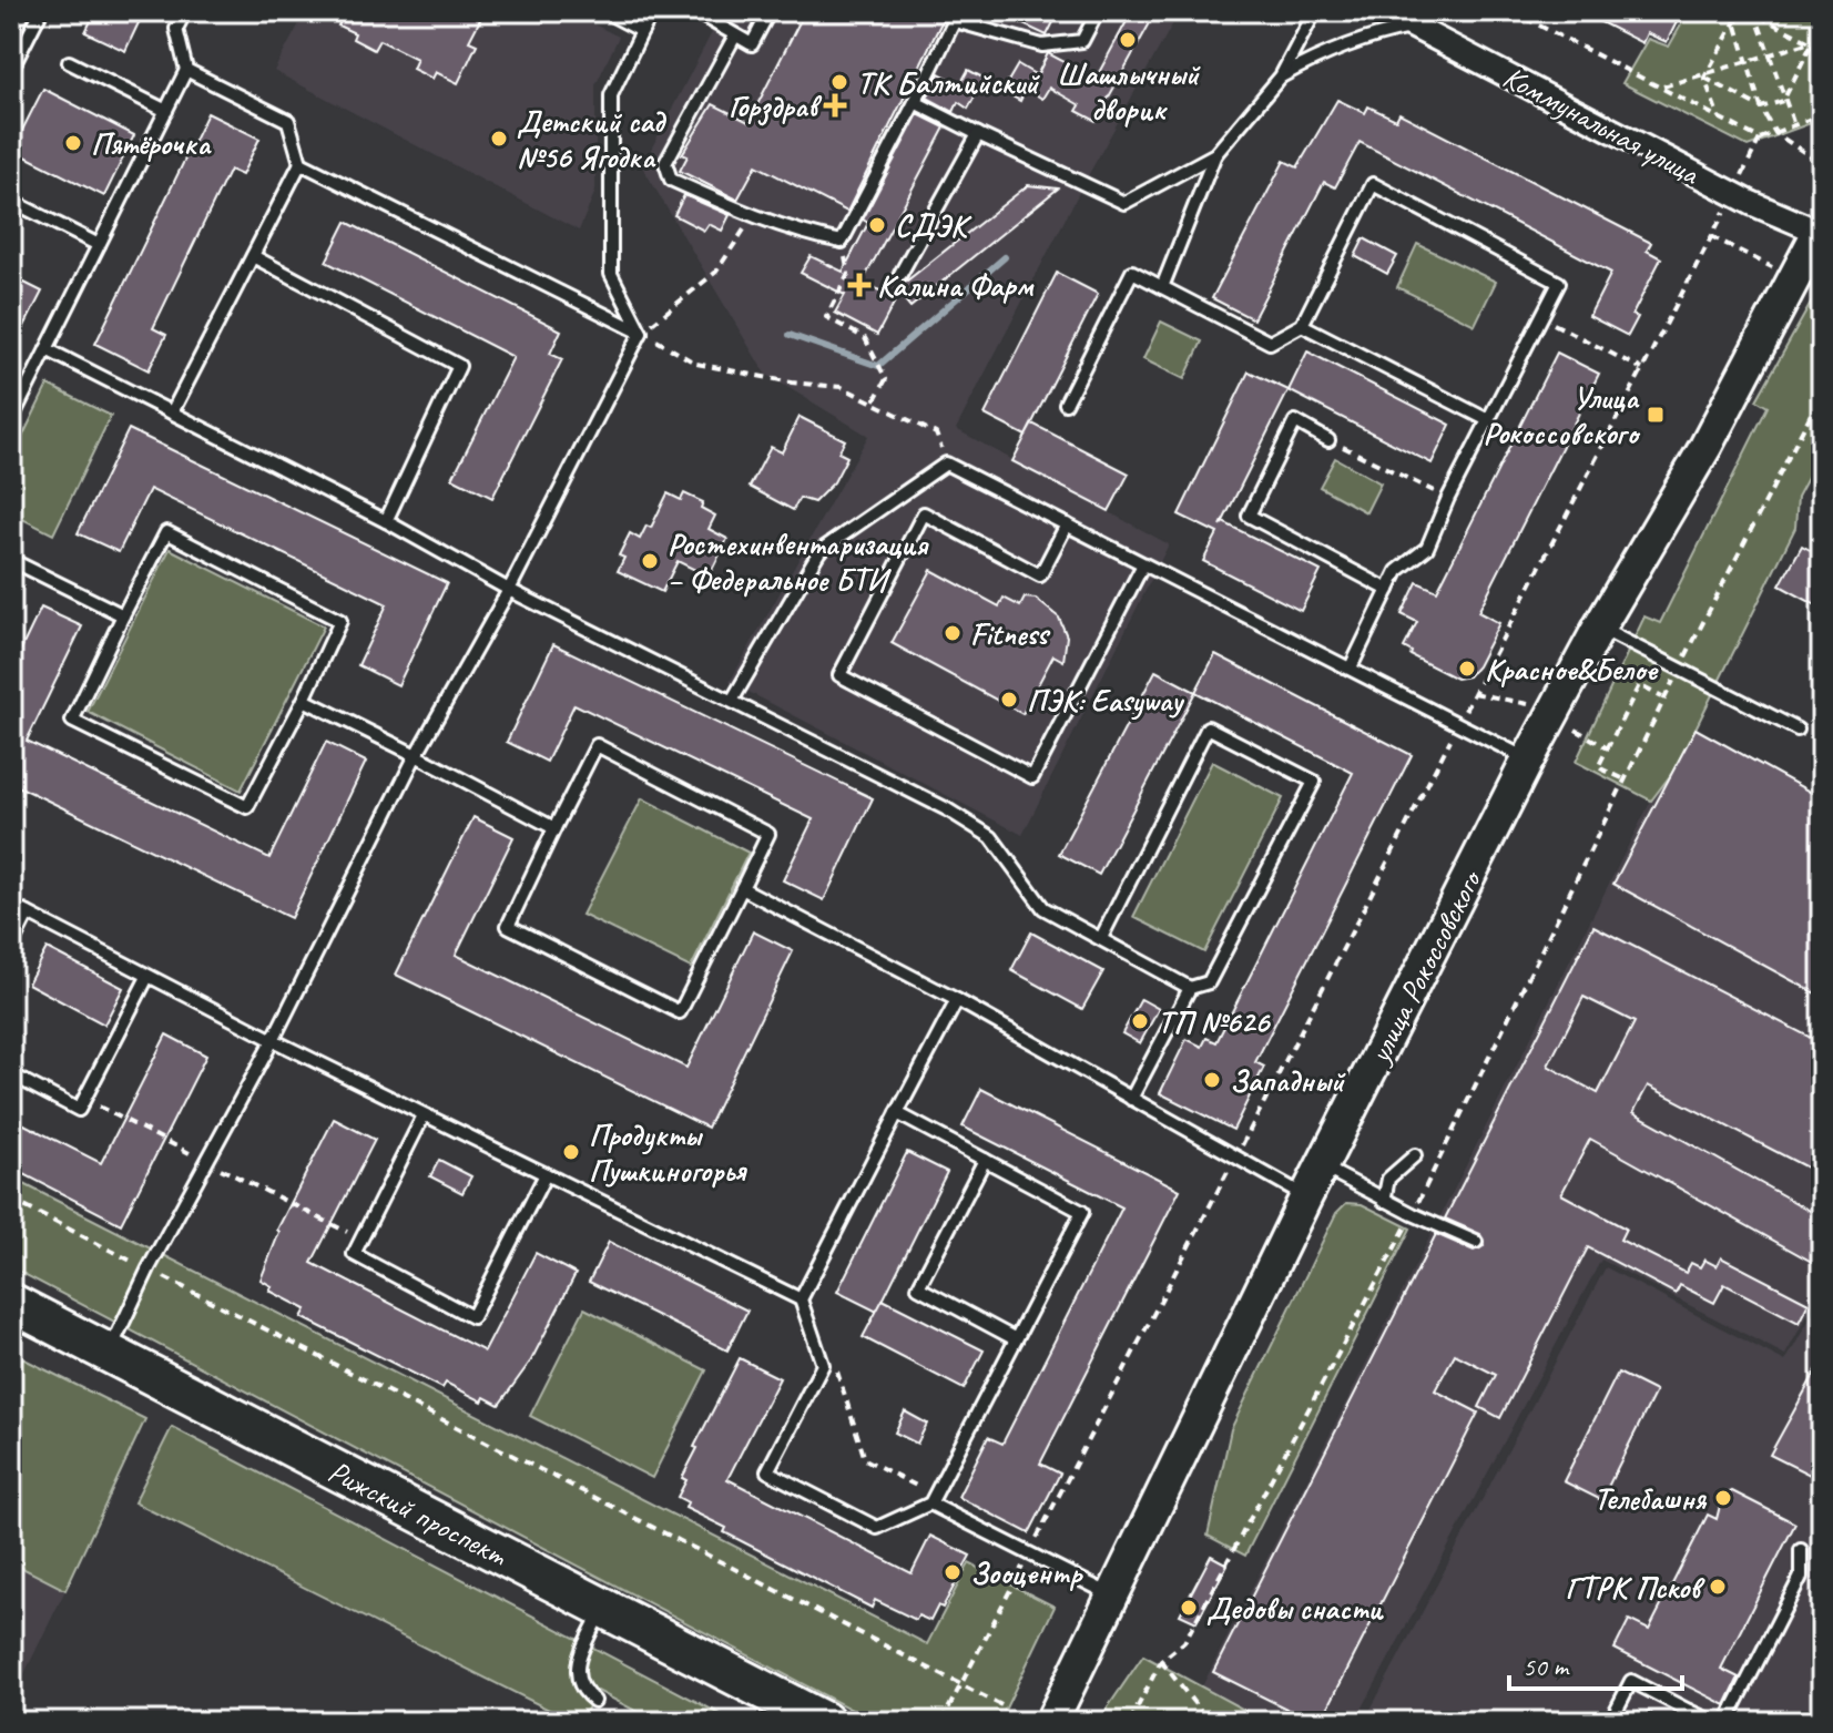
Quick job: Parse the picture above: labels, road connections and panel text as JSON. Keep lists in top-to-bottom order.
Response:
{
  "streets": {
    "highway": ["Рижский проспект"],
    "main road": ["улица Рокоссовского"],
    "street": ["Коммунальная улица"]
  },
  "crossings": [
    ["Коммунальная улица", "улица Рокоссовского"]
  ],
  "places": {
    "other": [
      "Шашлычный дворик",
      "ТК Балтийский",
      "Детский сад №56 Ягодка",
      "Пятёрочка",
      "СДЭК",
      "Ростехинвентаризация – Федеральное БТИ",
      "Fitness",
      "Красное&Белое",
      "ПЭК: Easyway",
      "ТП №626",
      "Западный",
      "Продукты Пушкиногорья",
      "Телебашня",
      "Зооцентр",
      "ГТРК Псков",
      "Дедовы снасти"
    ],
    "health": ["Горздрав", "Калина Фарм"],
    "transit": ["Улица Рокоссовского"]
  },
  "scale_bar": "50 m"
}
